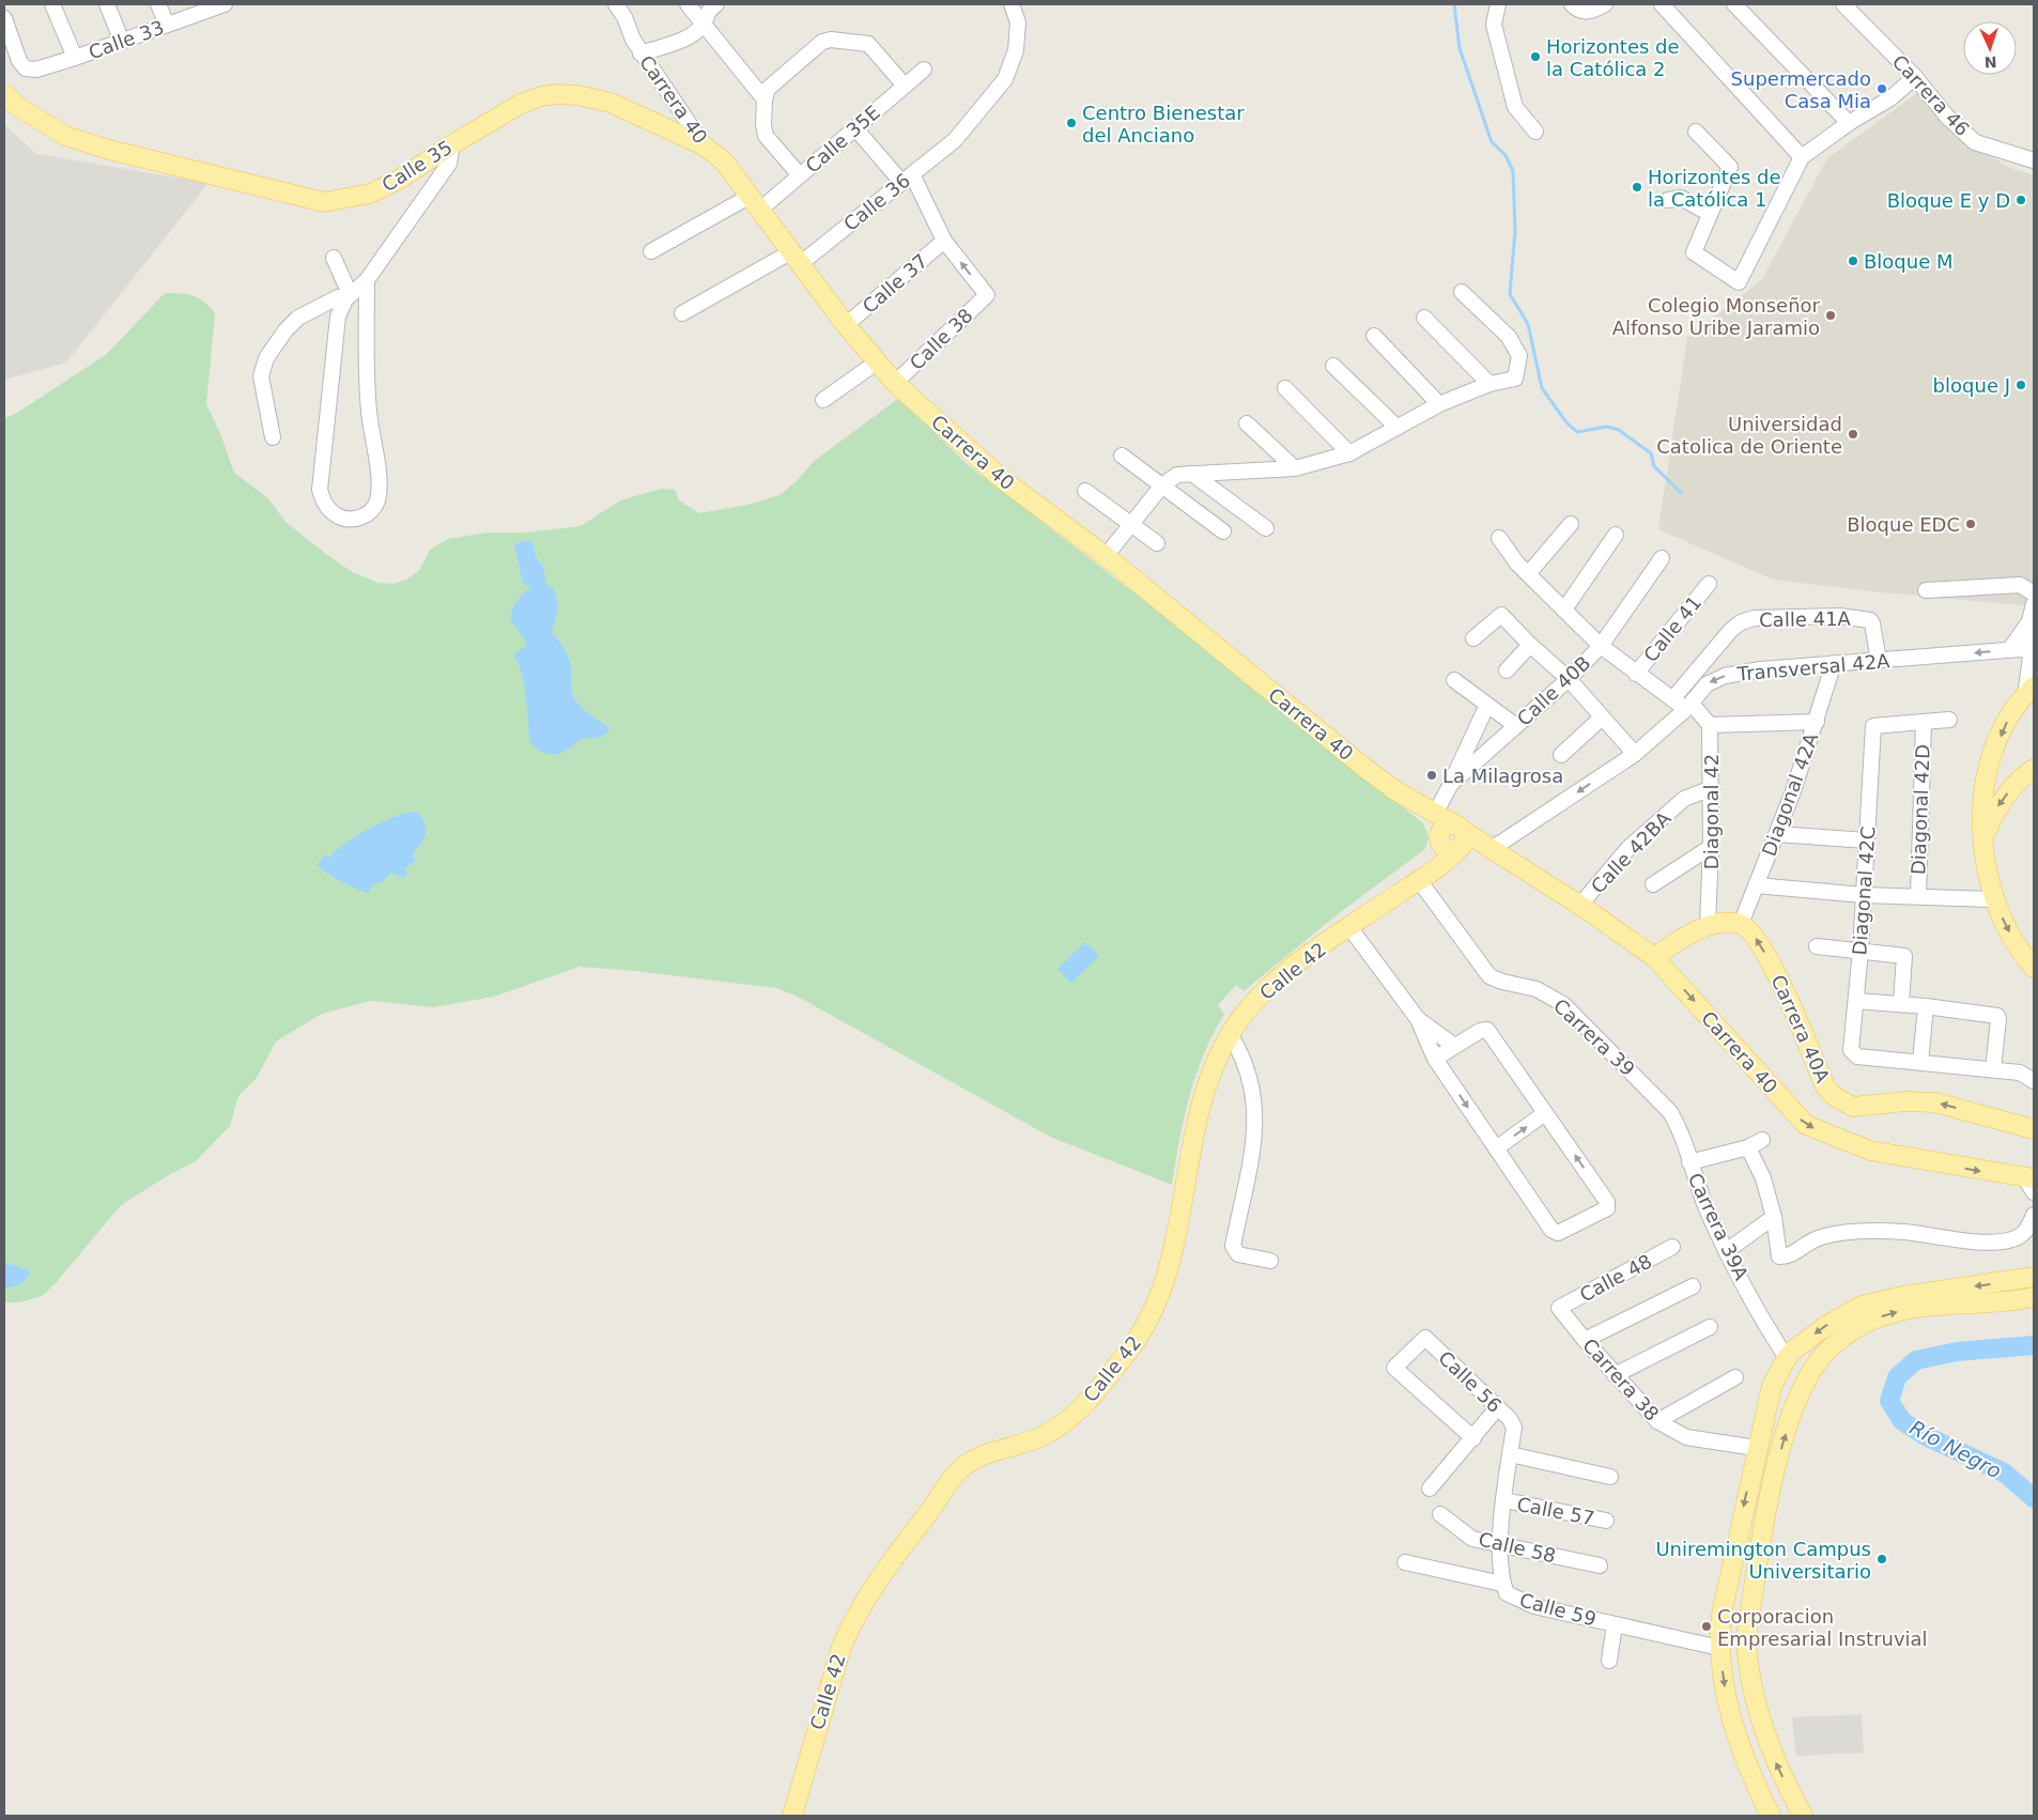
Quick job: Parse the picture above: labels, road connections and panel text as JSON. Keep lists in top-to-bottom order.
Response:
{
  "streets": {
    "main road": [
      "Carrera 40",
      "Calle 35",
      "Calle 42",
      "Carrera 40A"
    ],
    "street": [
      "Calle 33",
      "Carrera 46",
      "Calle 35E",
      "Calle 36",
      "Calle 37",
      "Calle 38",
      "Calle 41A",
      "Calle 41",
      "Transversal 42A",
      "Calle 40B",
      "Diagonal 42A",
      "Diagonal 42D",
      "Diagonal 42",
      "Calle 42BA",
      "Diagonal 42C",
      "Carrera 39",
      "Carrera 39A",
      "Calle 48",
      "Carrera 38",
      "Calle 56",
      "Calle 57",
      "Calle 58",
      "Calle 59"
    ]
  },
  "crossings": [
    ["Carrera 40", "Calle 35E"],
    ["Carrera 40", "Calle 35"],
    ["Carrera 40", "Calle 36"],
    ["Carrera 40", "Calle 37"],
    ["Carrera 40", "Calle 38"],
    ["Carrera 40", "Transversal 42A"],
    ["Carrera 40", "Calle 40B"],
    ["Carrera 40", "Calle 42BA"],
    ["Calle 37", "Calle 38"],
    ["Calle 41A", "Transversal 42A"],
    ["Transversal 42A", "Diagonal 42A"],
    ["Diagonal 42A", "Carrera 40A"],
    ["Diagonal 42D", "Diagonal 42C"],
    ["Diagonal 42", "Calle 42BA"],
    ["Calle 42", "Carrera 39"],
    ["Carrera 39", "Carrera 39A"],
    ["Calle 48", "Carrera 38"]
  ],
  "one_way": ["Carrera 40A"],
  "water": ["Río Negro"],
  "places": [
    "Horizontes de la Católica 2",
    "Supermercado Casa Mia",
    "Centro Bienestar del Anciano",
    "Horizontes de la Católica 1",
    "Bloque E y D",
    "Bloque M",
    "Colegio Monseñor Alfonso Uribe Jaramio",
    "bloque J",
    "Universidad Catolica de Oriente",
    "Bloque EDC",
    "La Milagrosa",
    "Uniremington Campus Universitario",
    "Corporacion Empresarial Instruvial"
  ],
  "north": "bottom"
}
